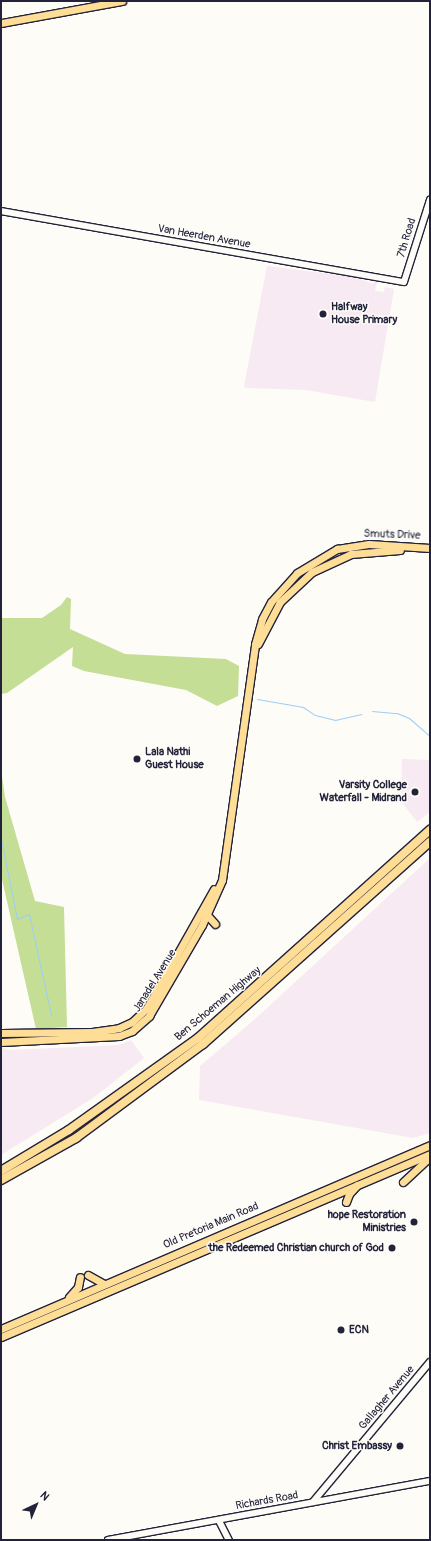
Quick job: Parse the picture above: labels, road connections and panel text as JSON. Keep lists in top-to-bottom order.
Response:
{
  "streets": {
    "highway": ["Ben Schoeman Highway"],
    "main road": ["Smuts Drive", "Janadel Avenue", "Old Pretoria Main Road"],
    "street": [
      "Van Heerden Avenue",
      "7th Road",
      "Gallagher Avenue",
      "Richards Road"
    ]
  },
  "crossings": [
    ["Van Heerden Avenue", "7th Road"],
    ["Smuts Drive", "Janadel Avenue"],
    ["Gallagher Avenue", "Richards Road"]
  ],
  "places": [
    "Halfway House Primary",
    "Lala Nathi Guest House",
    "Varsity College Waterfall - Midrand",
    "hope Restoration Ministries",
    "the Redeemed Christian church of God",
    "ECN",
    "Christ Embassy"
  ],
  "north": "top right"
}
